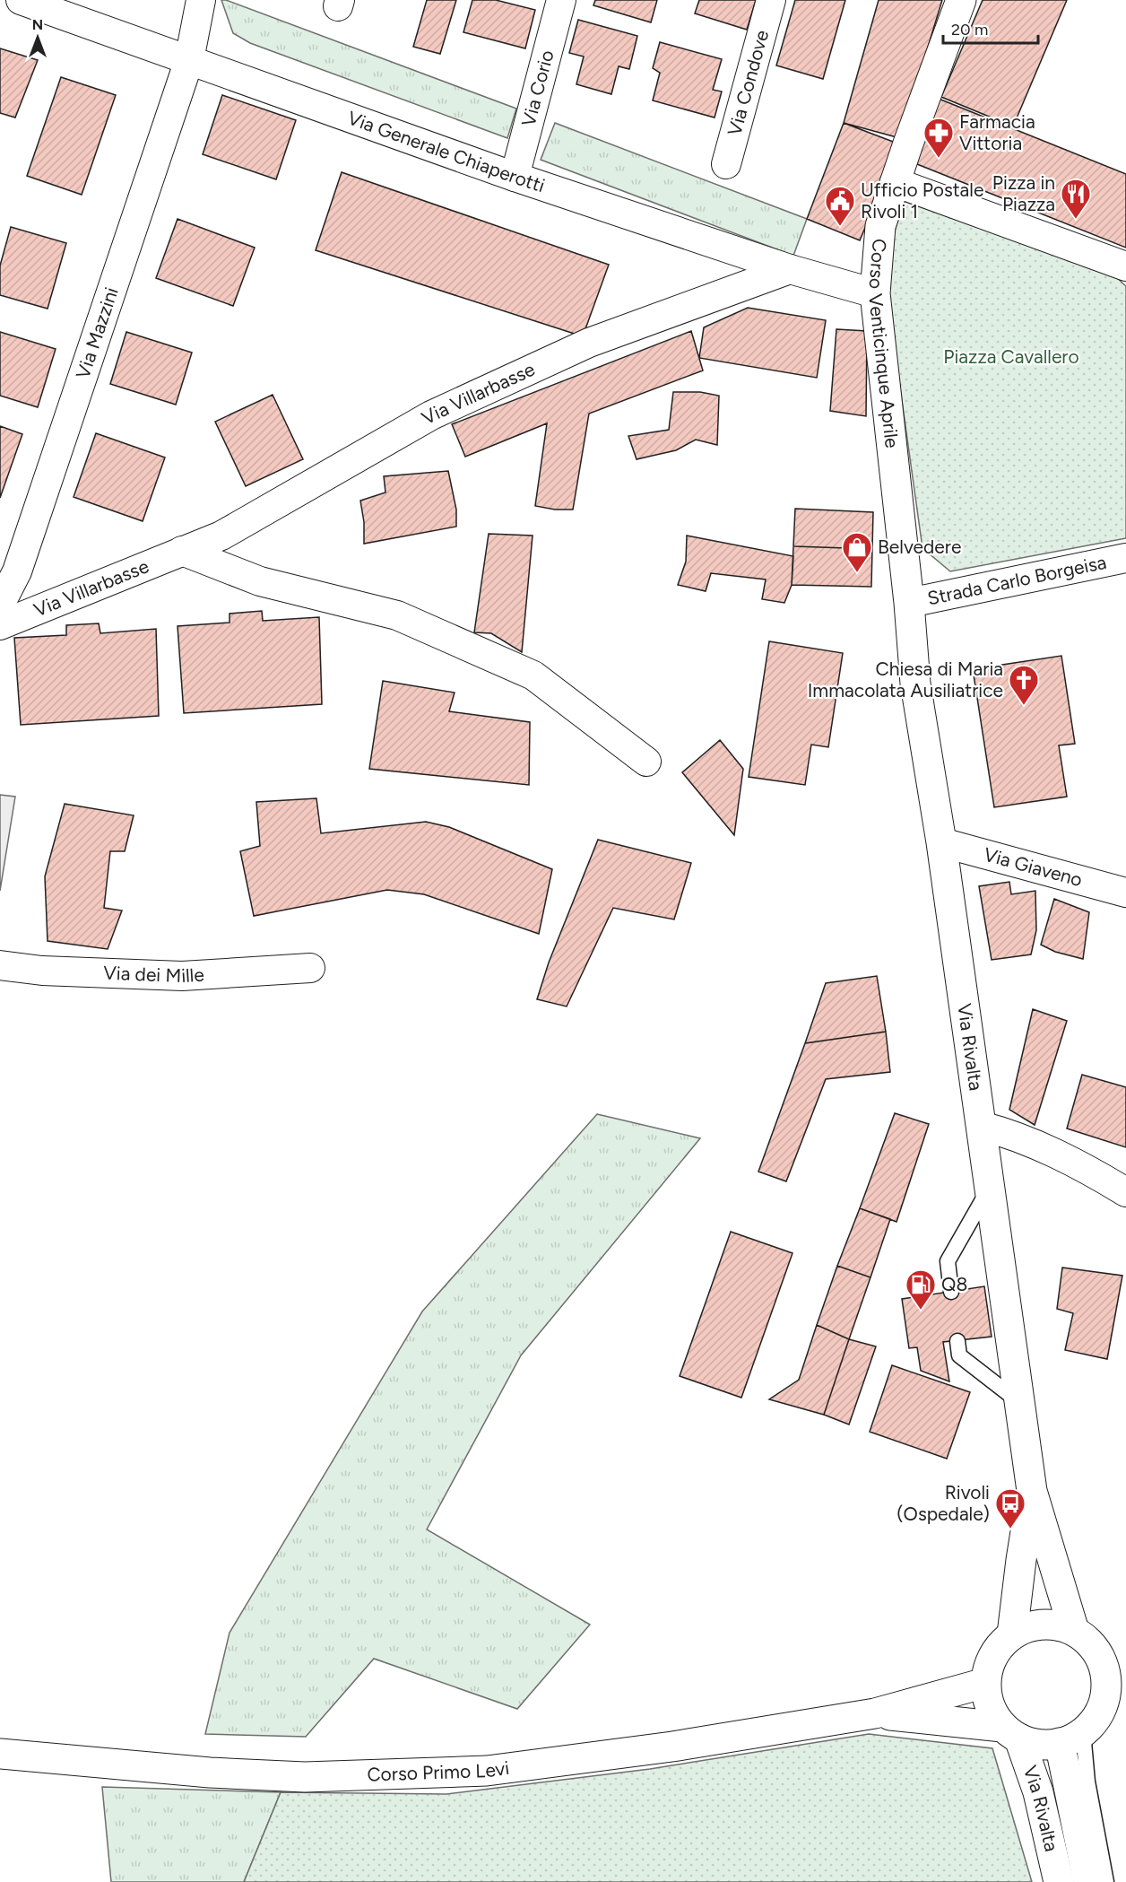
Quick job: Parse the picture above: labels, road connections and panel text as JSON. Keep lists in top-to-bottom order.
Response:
{
  "streets": {
    "street": [
      "Via Condove",
      "Via Corio",
      "Via Generale Chiaperotti",
      "Via Mazzini",
      "Corso Venticinque Aprile",
      "Via Villarbasse",
      "Strada Carlo Borgeisa",
      "Via Giaveno",
      "Via dei Mille",
      "Via Rivalta",
      "Corso Primo Levi"
    ]
  },
  "crossings": [
    ["Via Corio", "Via Generale Chiaperotti"],
    ["Via Generale Chiaperotti", "Via Mazzini"],
    ["Via Generale Chiaperotti", "Corso Venticinque Aprile"],
    ["Via Generale Chiaperotti", "Via Villarbasse"],
    ["Corso Venticinque Aprile", "Strada Carlo Borgeisa"],
    ["Corso Venticinque Aprile", "Via Rivalta"],
    ["Strada Carlo Borgeisa", "Via Rivalta"],
    ["Via Giaveno", "Via Rivalta"],
    ["Via Rivalta", "Corso Primo Levi"]
  ],
  "parks": ["Piazza Cavallero"],
  "places": {
    "pharmacy": ["Farmacia Vittoria"],
    "restaurant": ["Pizza in Piazza"],
    "public building": ["Ufficio Postale Rivoli 1"],
    "shop": ["Belvedere"],
    "church": ["Chiesa di Maria Immacolata Ausiliatrice"],
    "fuel station": ["Q8"],
    "bus stop": ["Rivoli (Ospedale)"]
  },
  "scale_bar": "20 m",
  "north": "top"
}
